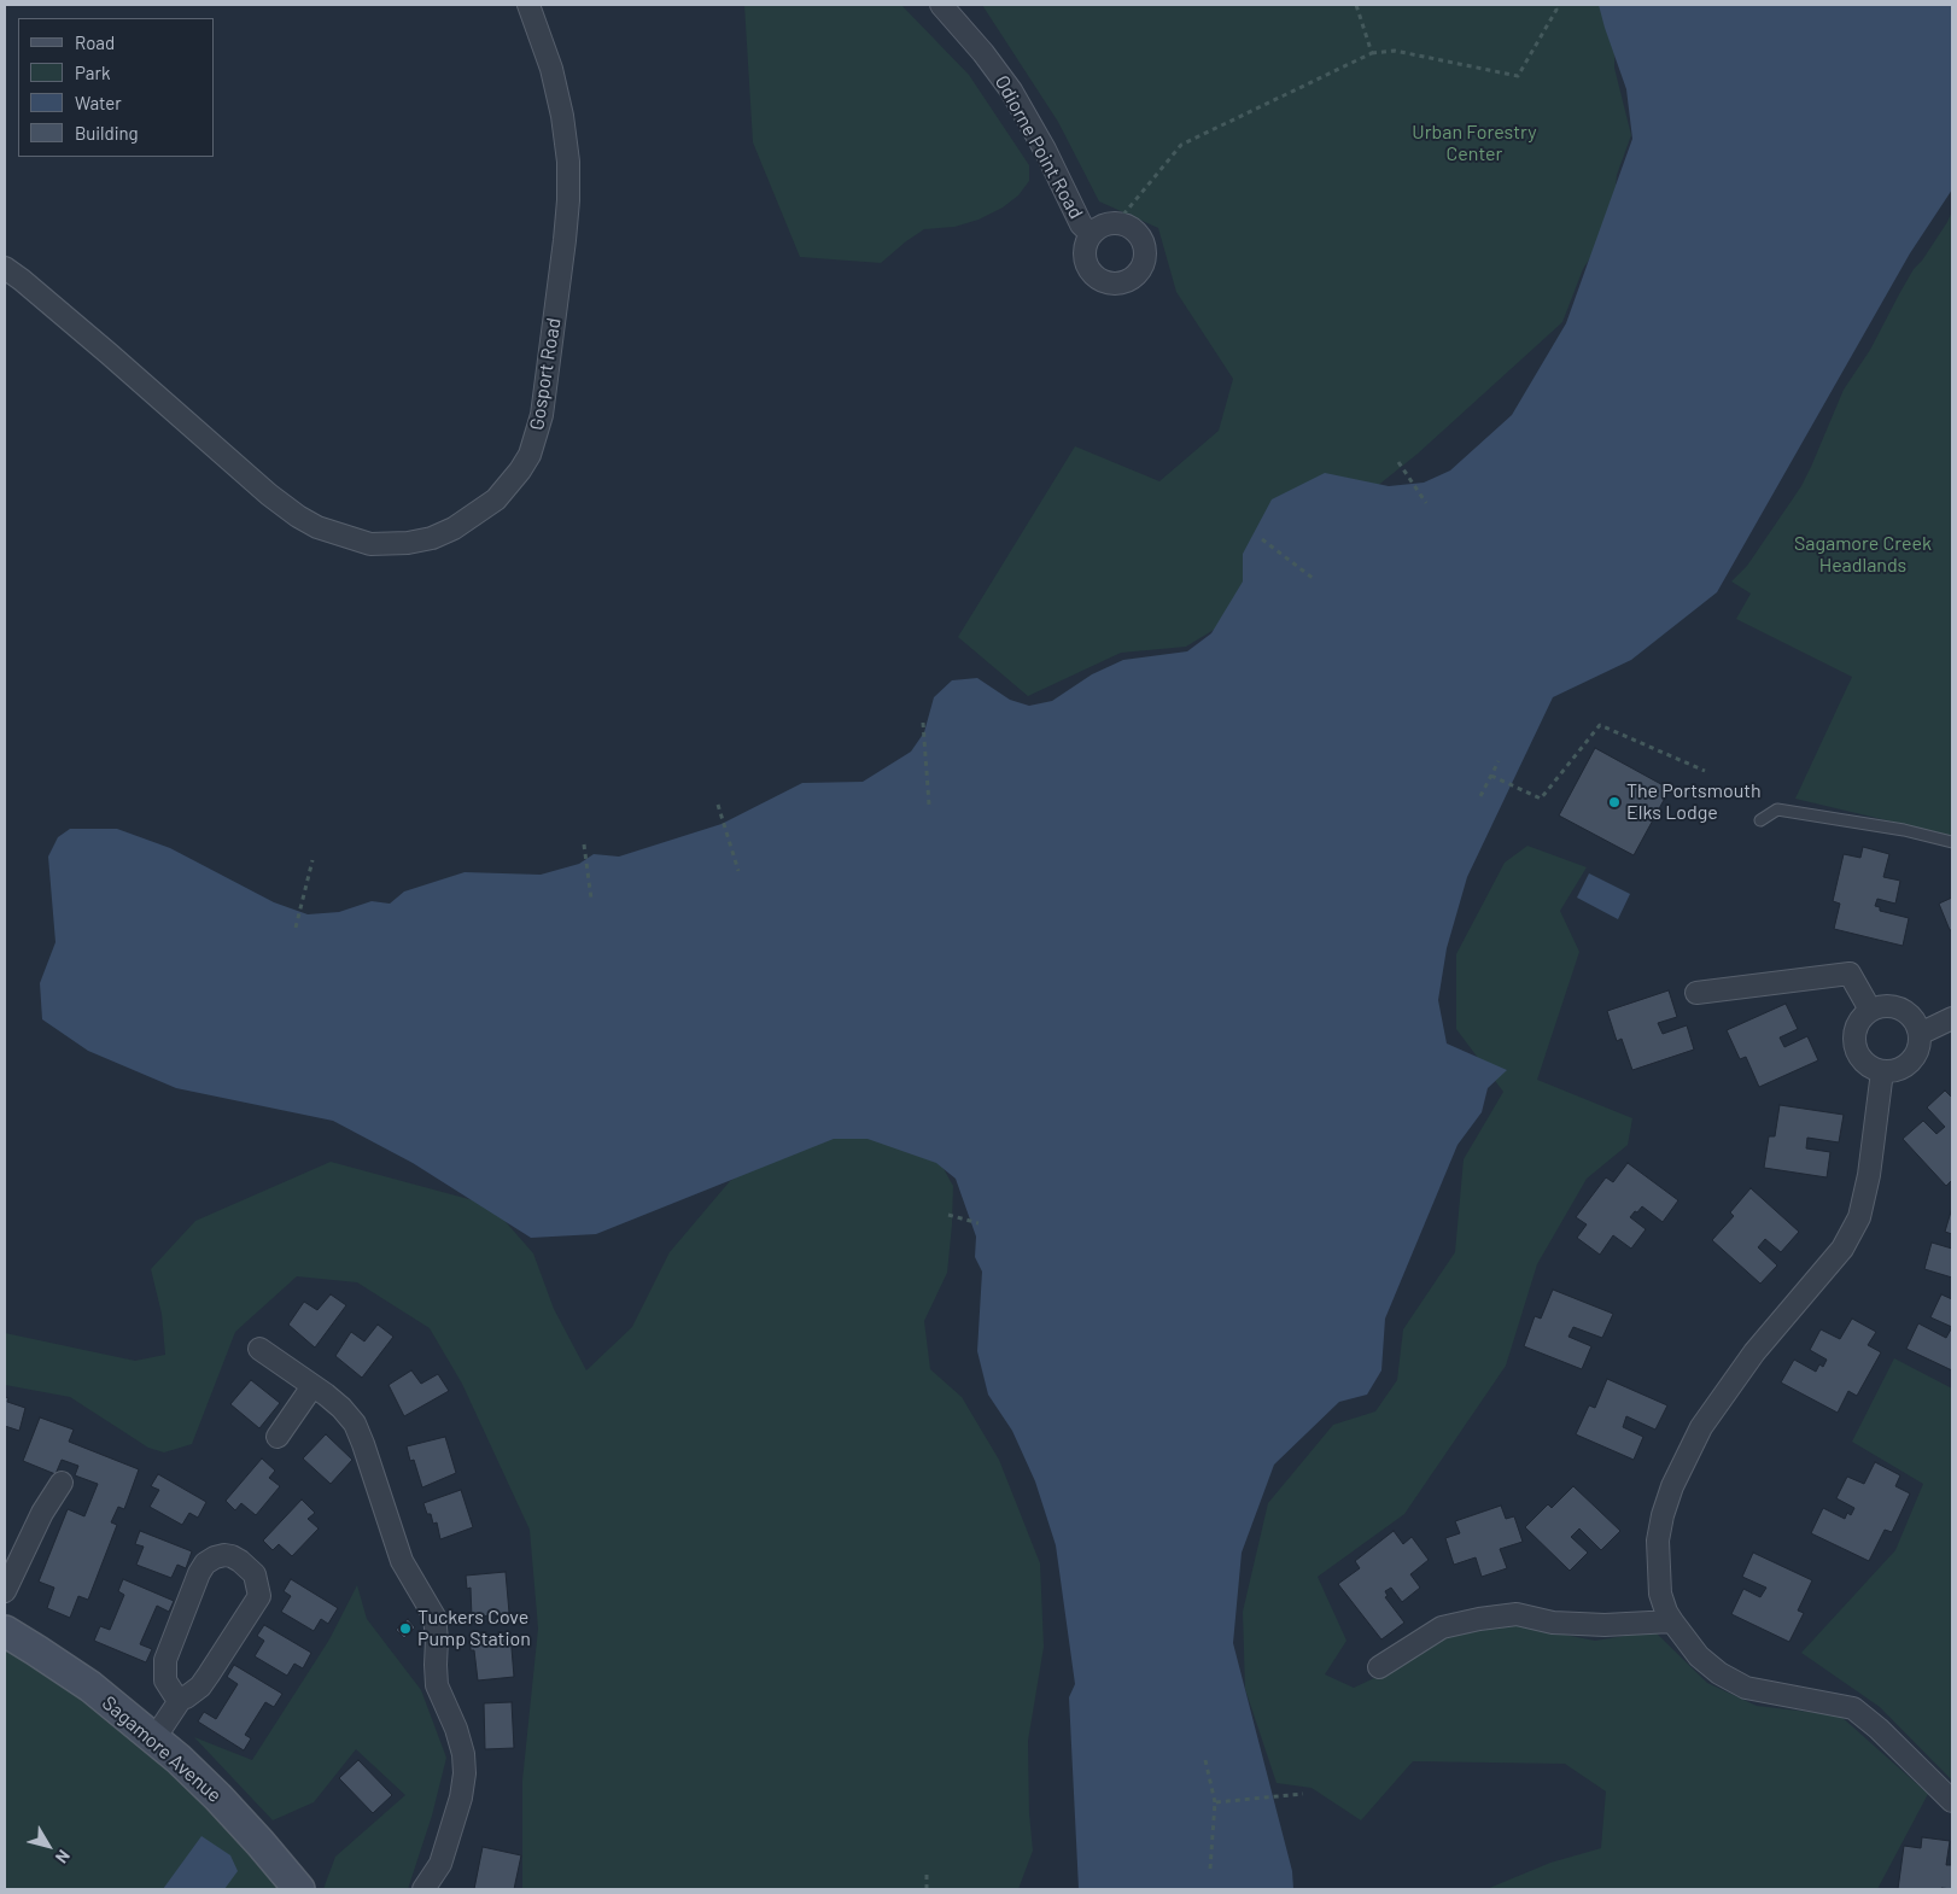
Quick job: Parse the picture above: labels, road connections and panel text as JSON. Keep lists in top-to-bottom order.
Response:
{
  "streets": {
    "main road": ["Sagamore Avenue"],
    "street": ["Odiorne Point Road", "Gosport Road"]
  },
  "parks": ["Urban Forestry Center", "Sagamore Creek Headlands"],
  "places": ["The Portsmouth Elks Lodge", "Tuckers Cove Pump Station"],
  "legend": [
    "Road",
    "Park",
    "Water",
    "Building"
  ],
  "north": "bottom right"
}
